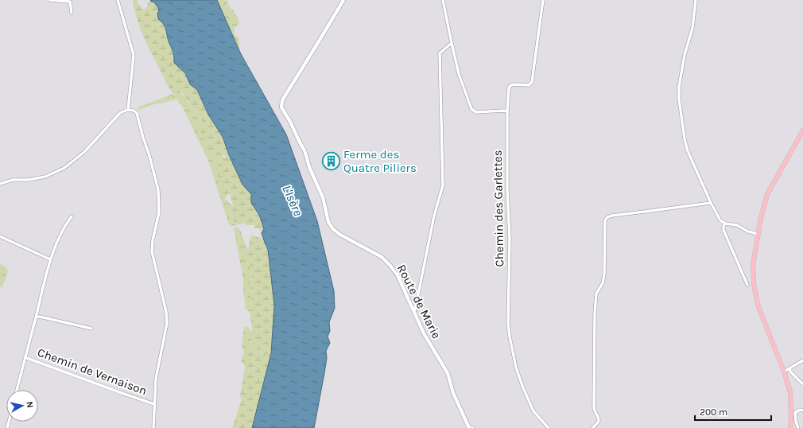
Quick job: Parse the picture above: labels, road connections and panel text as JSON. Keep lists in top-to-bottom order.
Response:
{
  "streets": {
    "street": ["Chemin des Garlettes", "Route de Marie", "Chemin de Vernaison"]
  },
  "water": ["L'Isère"],
  "places": {
    "building": ["Ferme des Quatre Piliers"]
  },
  "scale_bar": "200 m",
  "north": "right"
}
